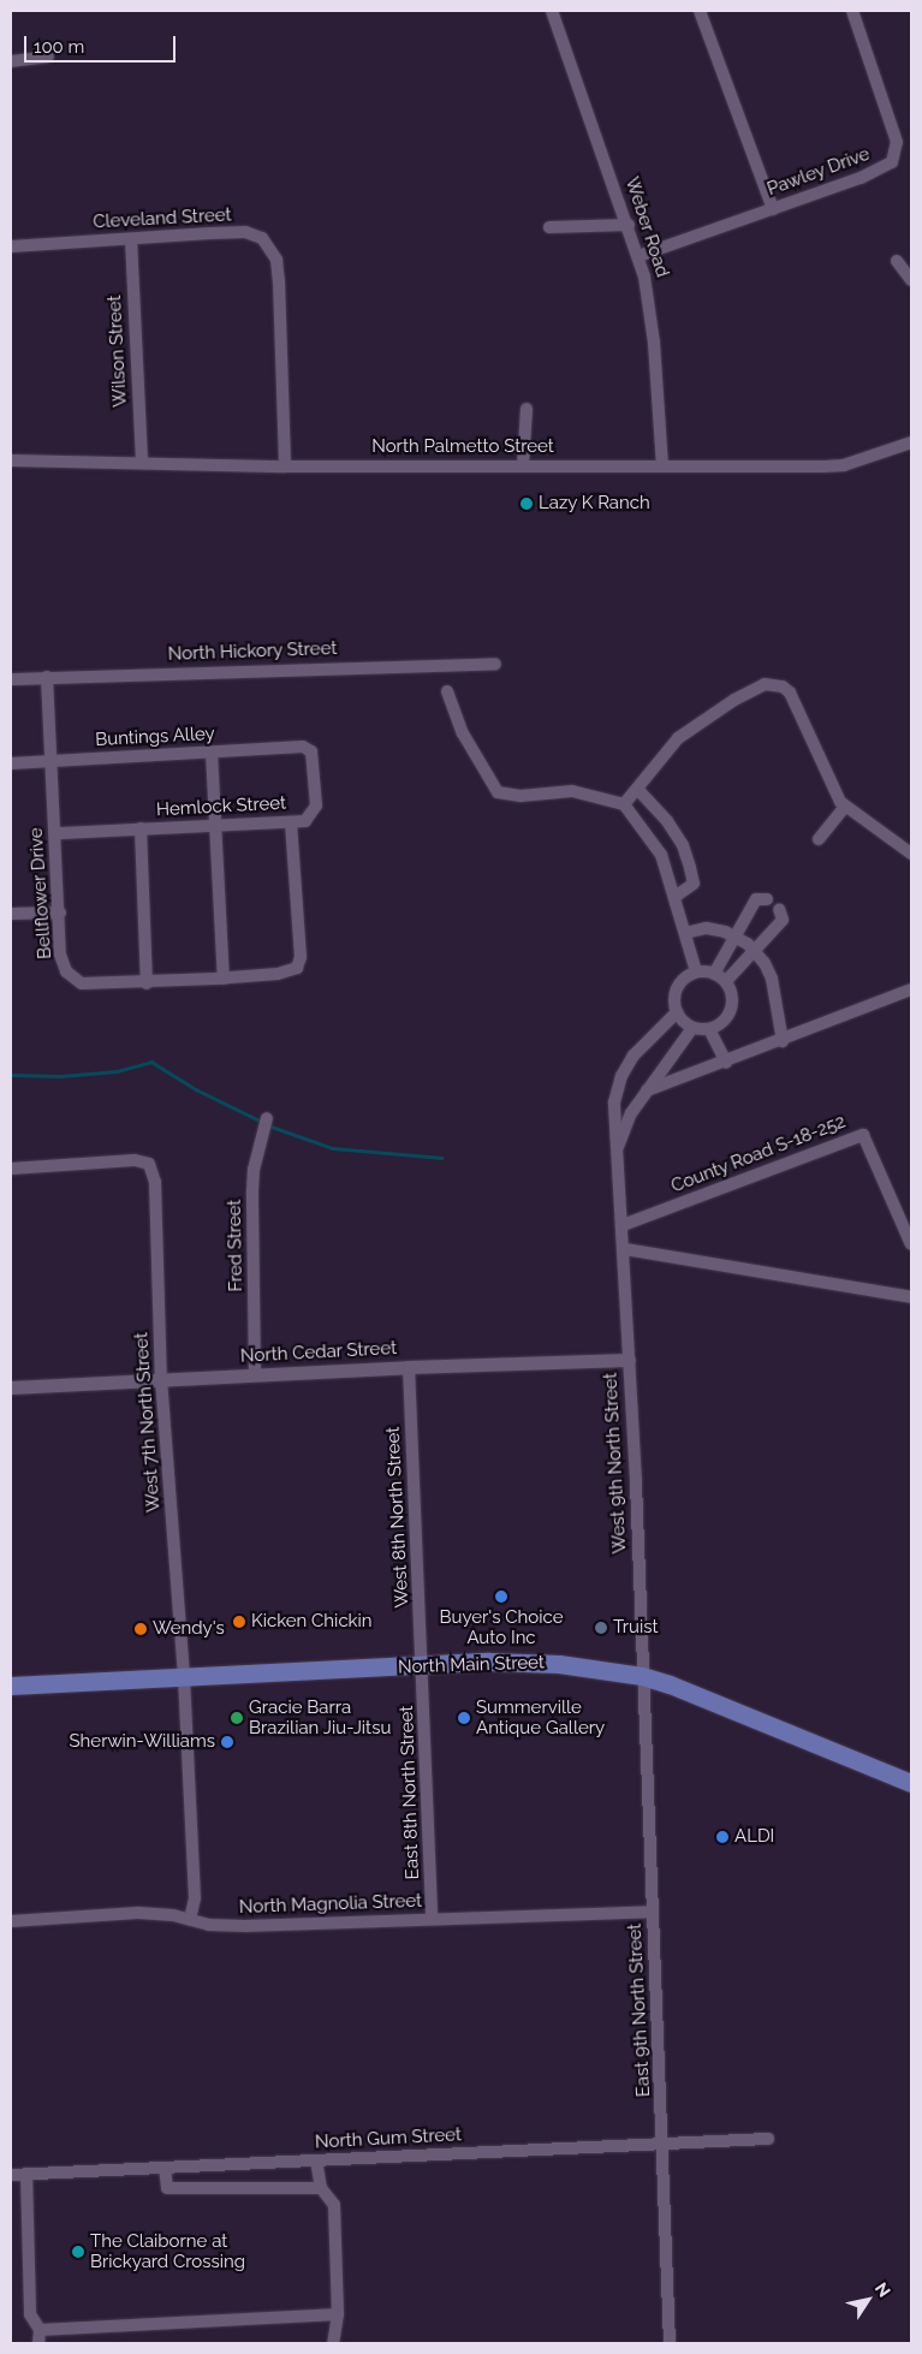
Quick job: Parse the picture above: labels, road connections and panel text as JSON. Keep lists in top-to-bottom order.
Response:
{
  "streets": {
    "main road": ["North Main Street"],
    "street": [
      "Pawley Drive",
      "Cleveland Street",
      "Weber Road",
      "Wilson Street",
      "North Palmetto Street",
      "North Hickory Street",
      "Buntings Alley",
      "Hemlock Street",
      "Bellflower Drive",
      "County Road S-18-252",
      "Fred Street",
      "North Cedar Street",
      "West 7th North Street",
      "West 9th North Street",
      "West 8th North Street",
      "East 8th North Street",
      "North Magnolia Street",
      "East 9th North Street",
      "North Gum Street"
    ]
  },
  "crossings": [
    ["Pawley Drive", "Weber Road"],
    ["Cleveland Street", "Wilson Street"],
    ["Cleveland Street", "North Palmetto Street"],
    ["Weber Road", "North Palmetto Street"],
    ["Wilson Street", "North Palmetto Street"],
    ["North Hickory Street", "Bellflower Drive"],
    ["Buntings Alley", "Hemlock Street"],
    ["Buntings Alley", "Bellflower Drive"],
    ["Hemlock Street", "Bellflower Drive"],
    ["County Road S-18-252", "West 9th North Street"],
    ["Fred Street", "North Cedar Street"],
    ["North Cedar Street", "West 7th North Street"],
    ["North Cedar Street", "West 9th North Street"],
    ["North Cedar Street", "West 8th North Street"],
    ["West 7th North Street", "North Main Street"],
    ["West 7th North Street", "North Magnolia Street"],
    ["West 9th North Street", "North Main Street"],
    ["West 9th North Street", "East 9th North Street"],
    ["West 8th North Street", "North Main Street"],
    ["West 8th North Street", "East 8th North Street"],
    ["North Main Street", "East 8th North Street"],
    ["North Main Street", "East 9th North Street"],
    ["East 8th North Street", "North Magnolia Street"],
    ["North Magnolia Street", "East 9th North Street"],
    ["East 9th North Street", "North Gum Street"]
  ],
  "places": [
    "Lazy K Ranch",
    "Buyer's Choice Auto Inc",
    "Kicken Chickin",
    "Truist",
    "Wendy's",
    "Gracie Barra Brazilian Jiu-Jitsu",
    "Summerville Antique Gallery",
    "Sherwin-Williams",
    "ALDI",
    "The Claiborne at Brickyard Crossing"
  ],
  "scale_bar": "100 m",
  "north": "top right"
}
